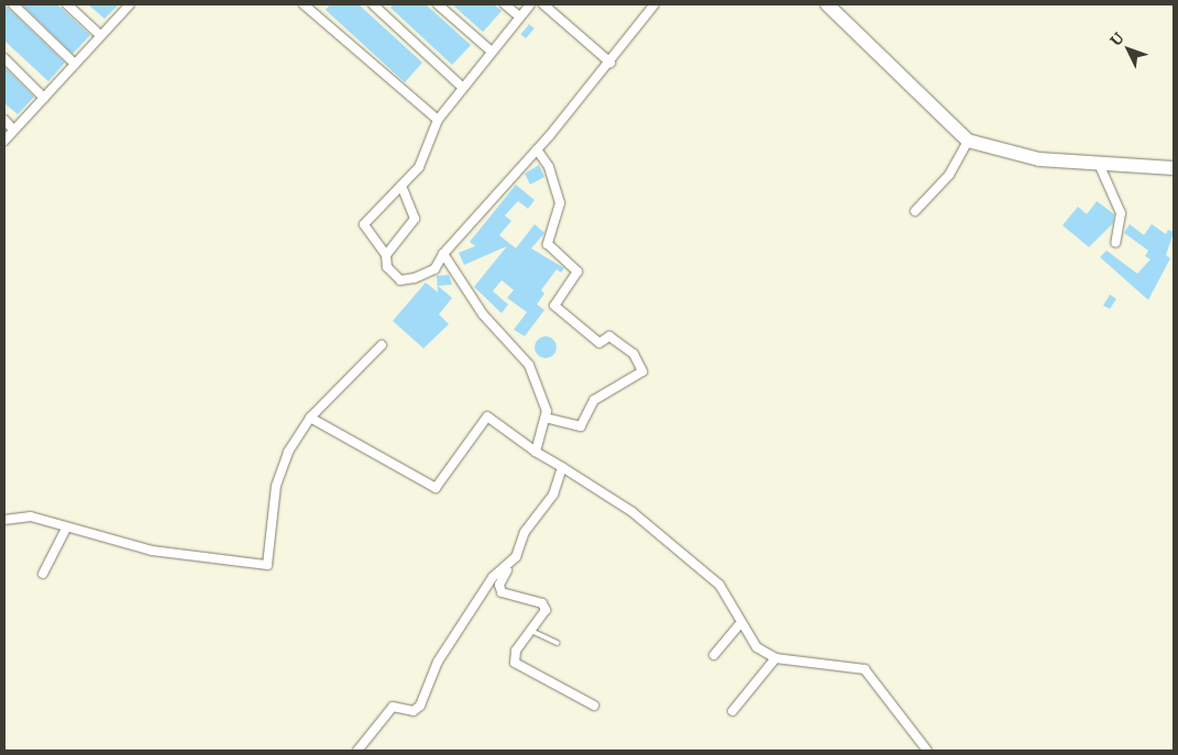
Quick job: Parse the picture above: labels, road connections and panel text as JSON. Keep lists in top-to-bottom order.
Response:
{
  "north": "top left"
}
